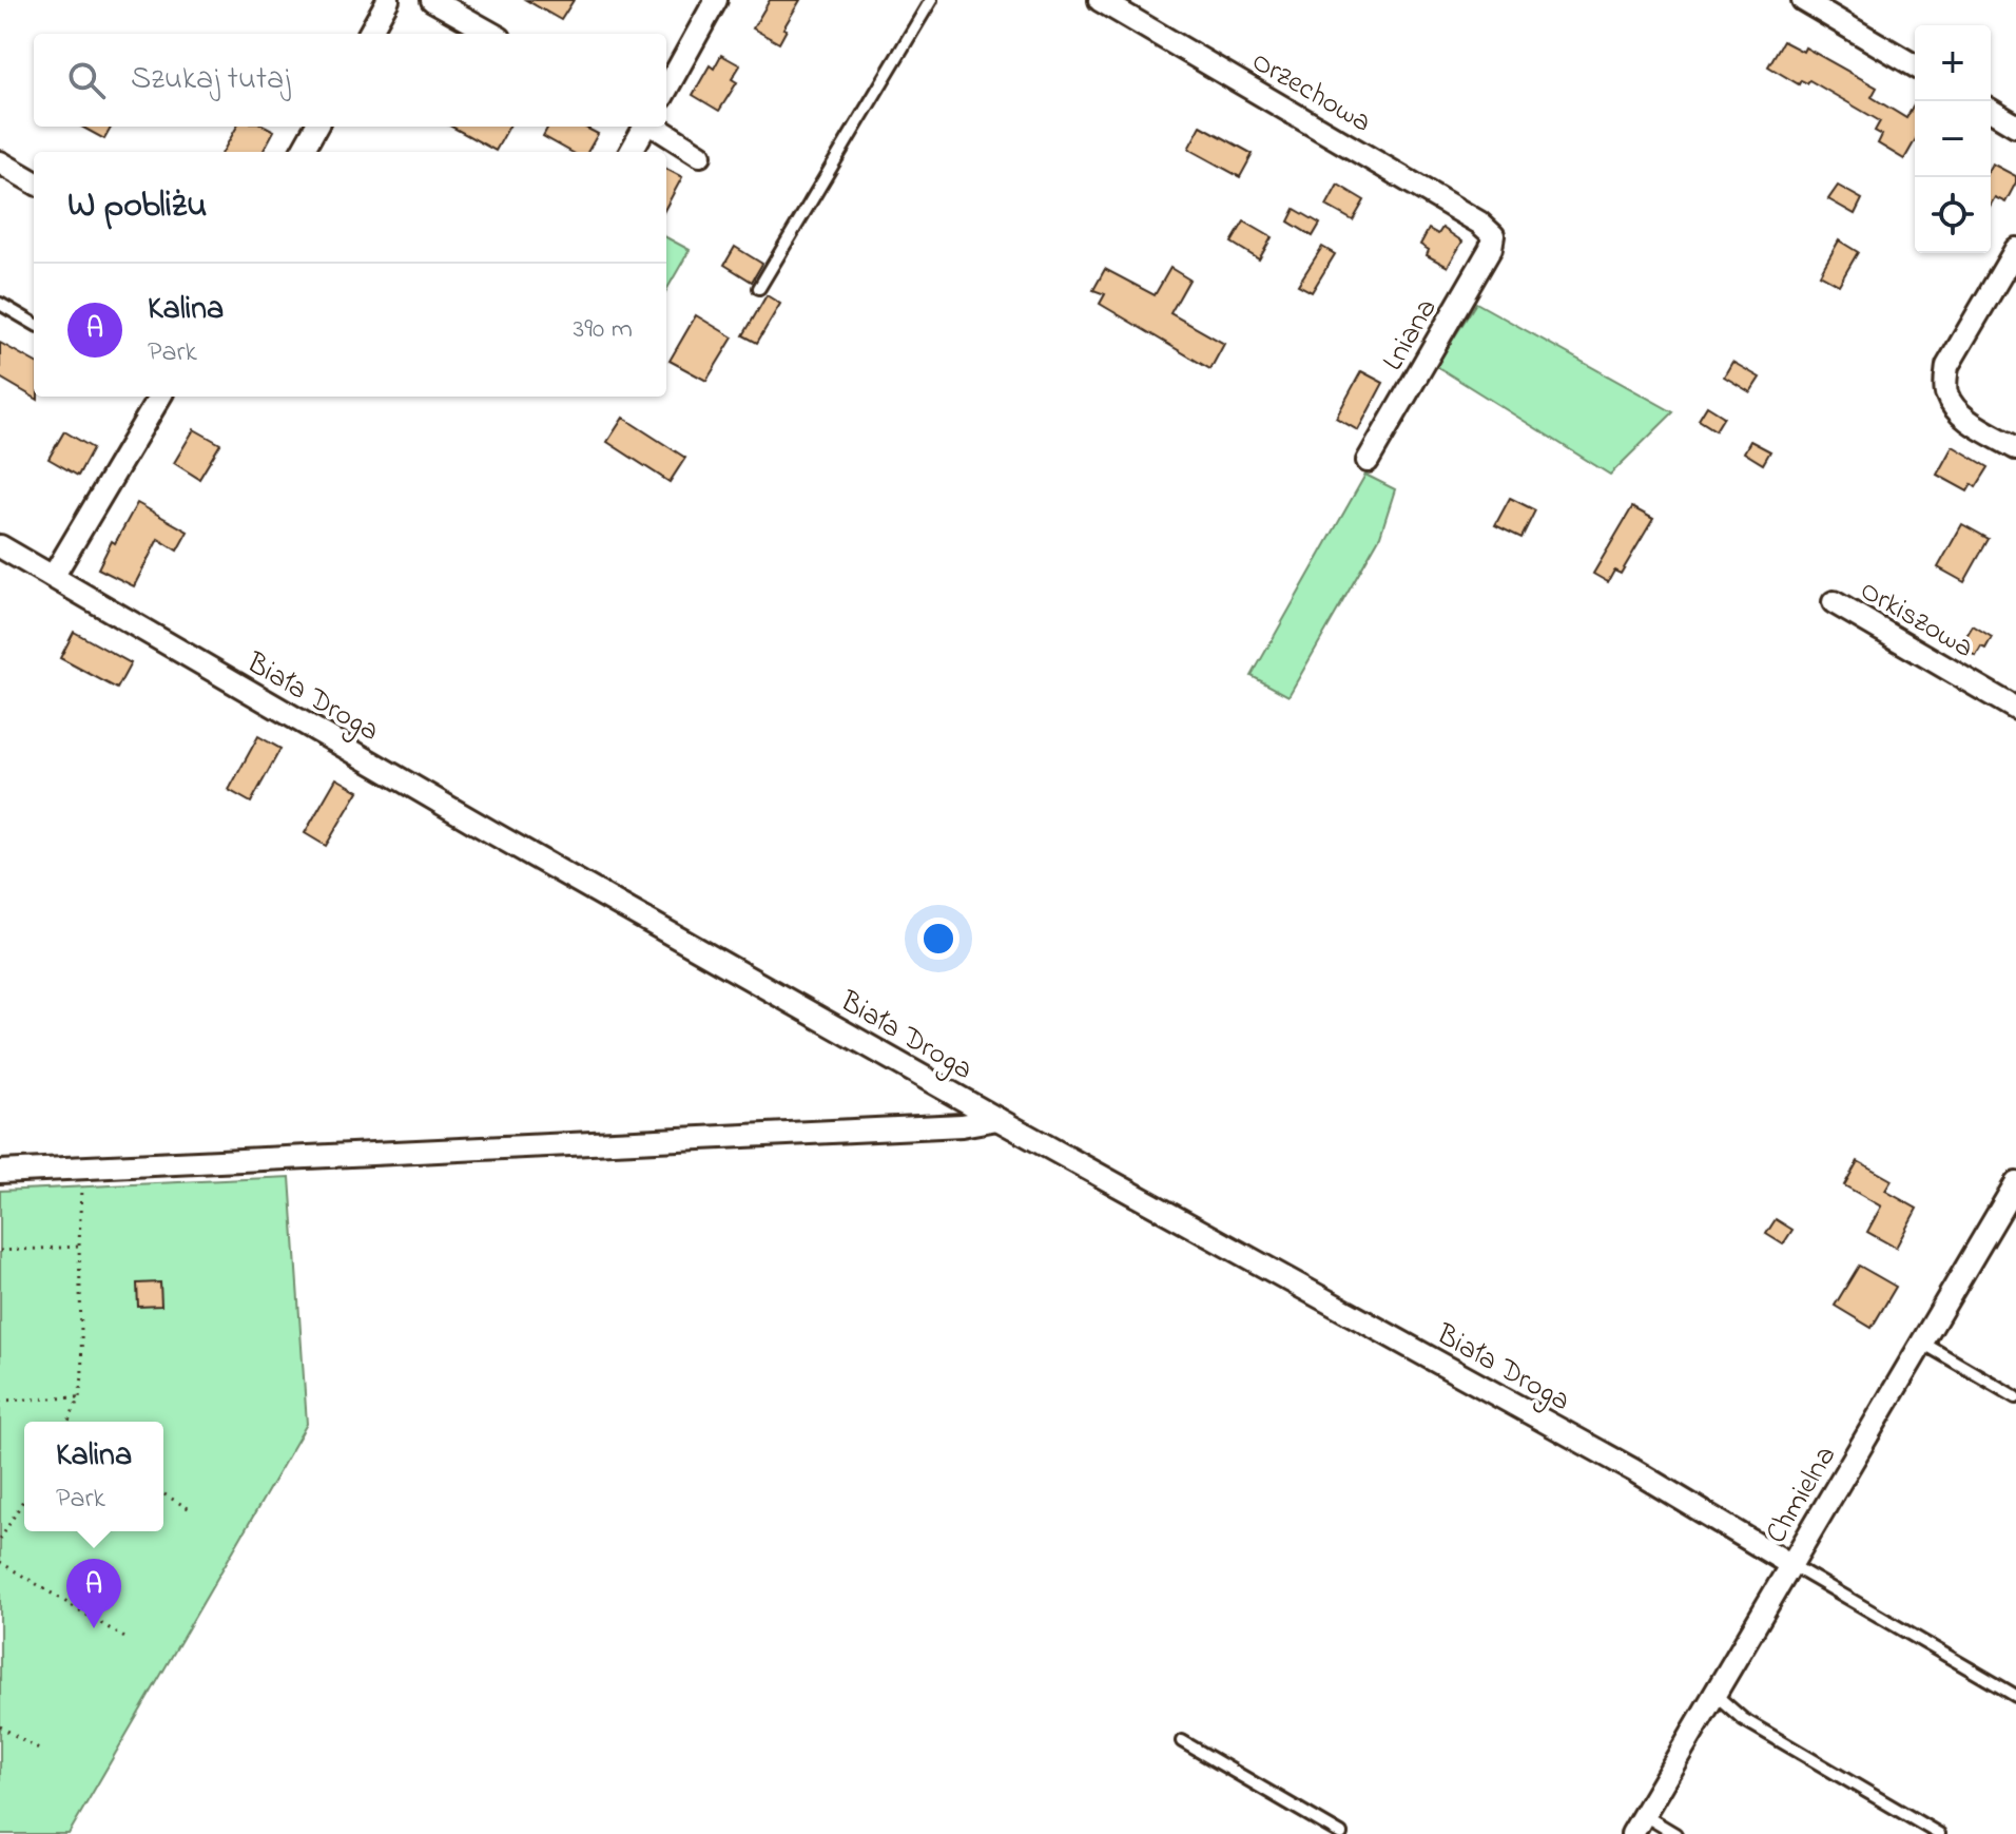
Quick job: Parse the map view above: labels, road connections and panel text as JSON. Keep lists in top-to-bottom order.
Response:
{
  "streets": {
    "street": [
      "Orzechowa",
      "Lniana",
      "Orkiszowa",
      "Biała Droga",
      "Chmielna"
    ]
  },
  "crossings": [
    ["Orzechowa", "Lniana"],
    ["Biała Droga", "Chmielna"]
  ],
  "page": {
    "map_buttons": ["+", "−"],
    "search": "Szukaj tutaj",
    "heading": "W pobliżu",
    "list": [
      {
        "mark": "A",
        "name": "Kalina",
        "note": "Park",
        "value": "390 m"
      }
    ],
    "popup": ["Kalina", "Park"],
    "pins": "A"
  }
}
